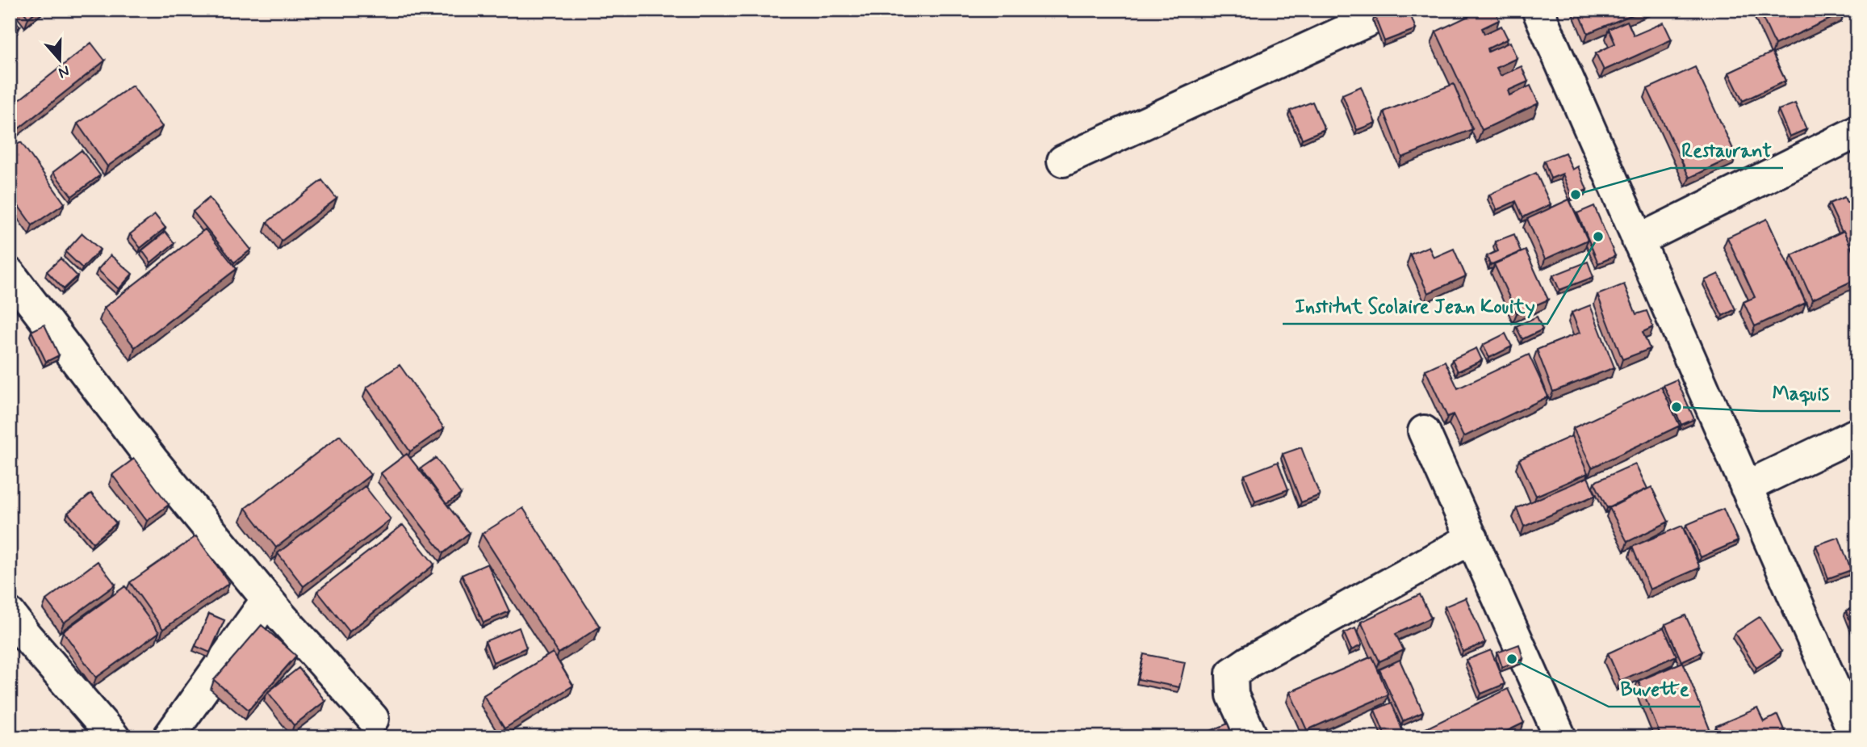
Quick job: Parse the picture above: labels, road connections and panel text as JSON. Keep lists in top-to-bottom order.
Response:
{
  "places": [
    "Restaurant",
    "Institut Scolaire Jean Kouity",
    "Maquis",
    "Buvette"
  ],
  "north": "bottom"
}
